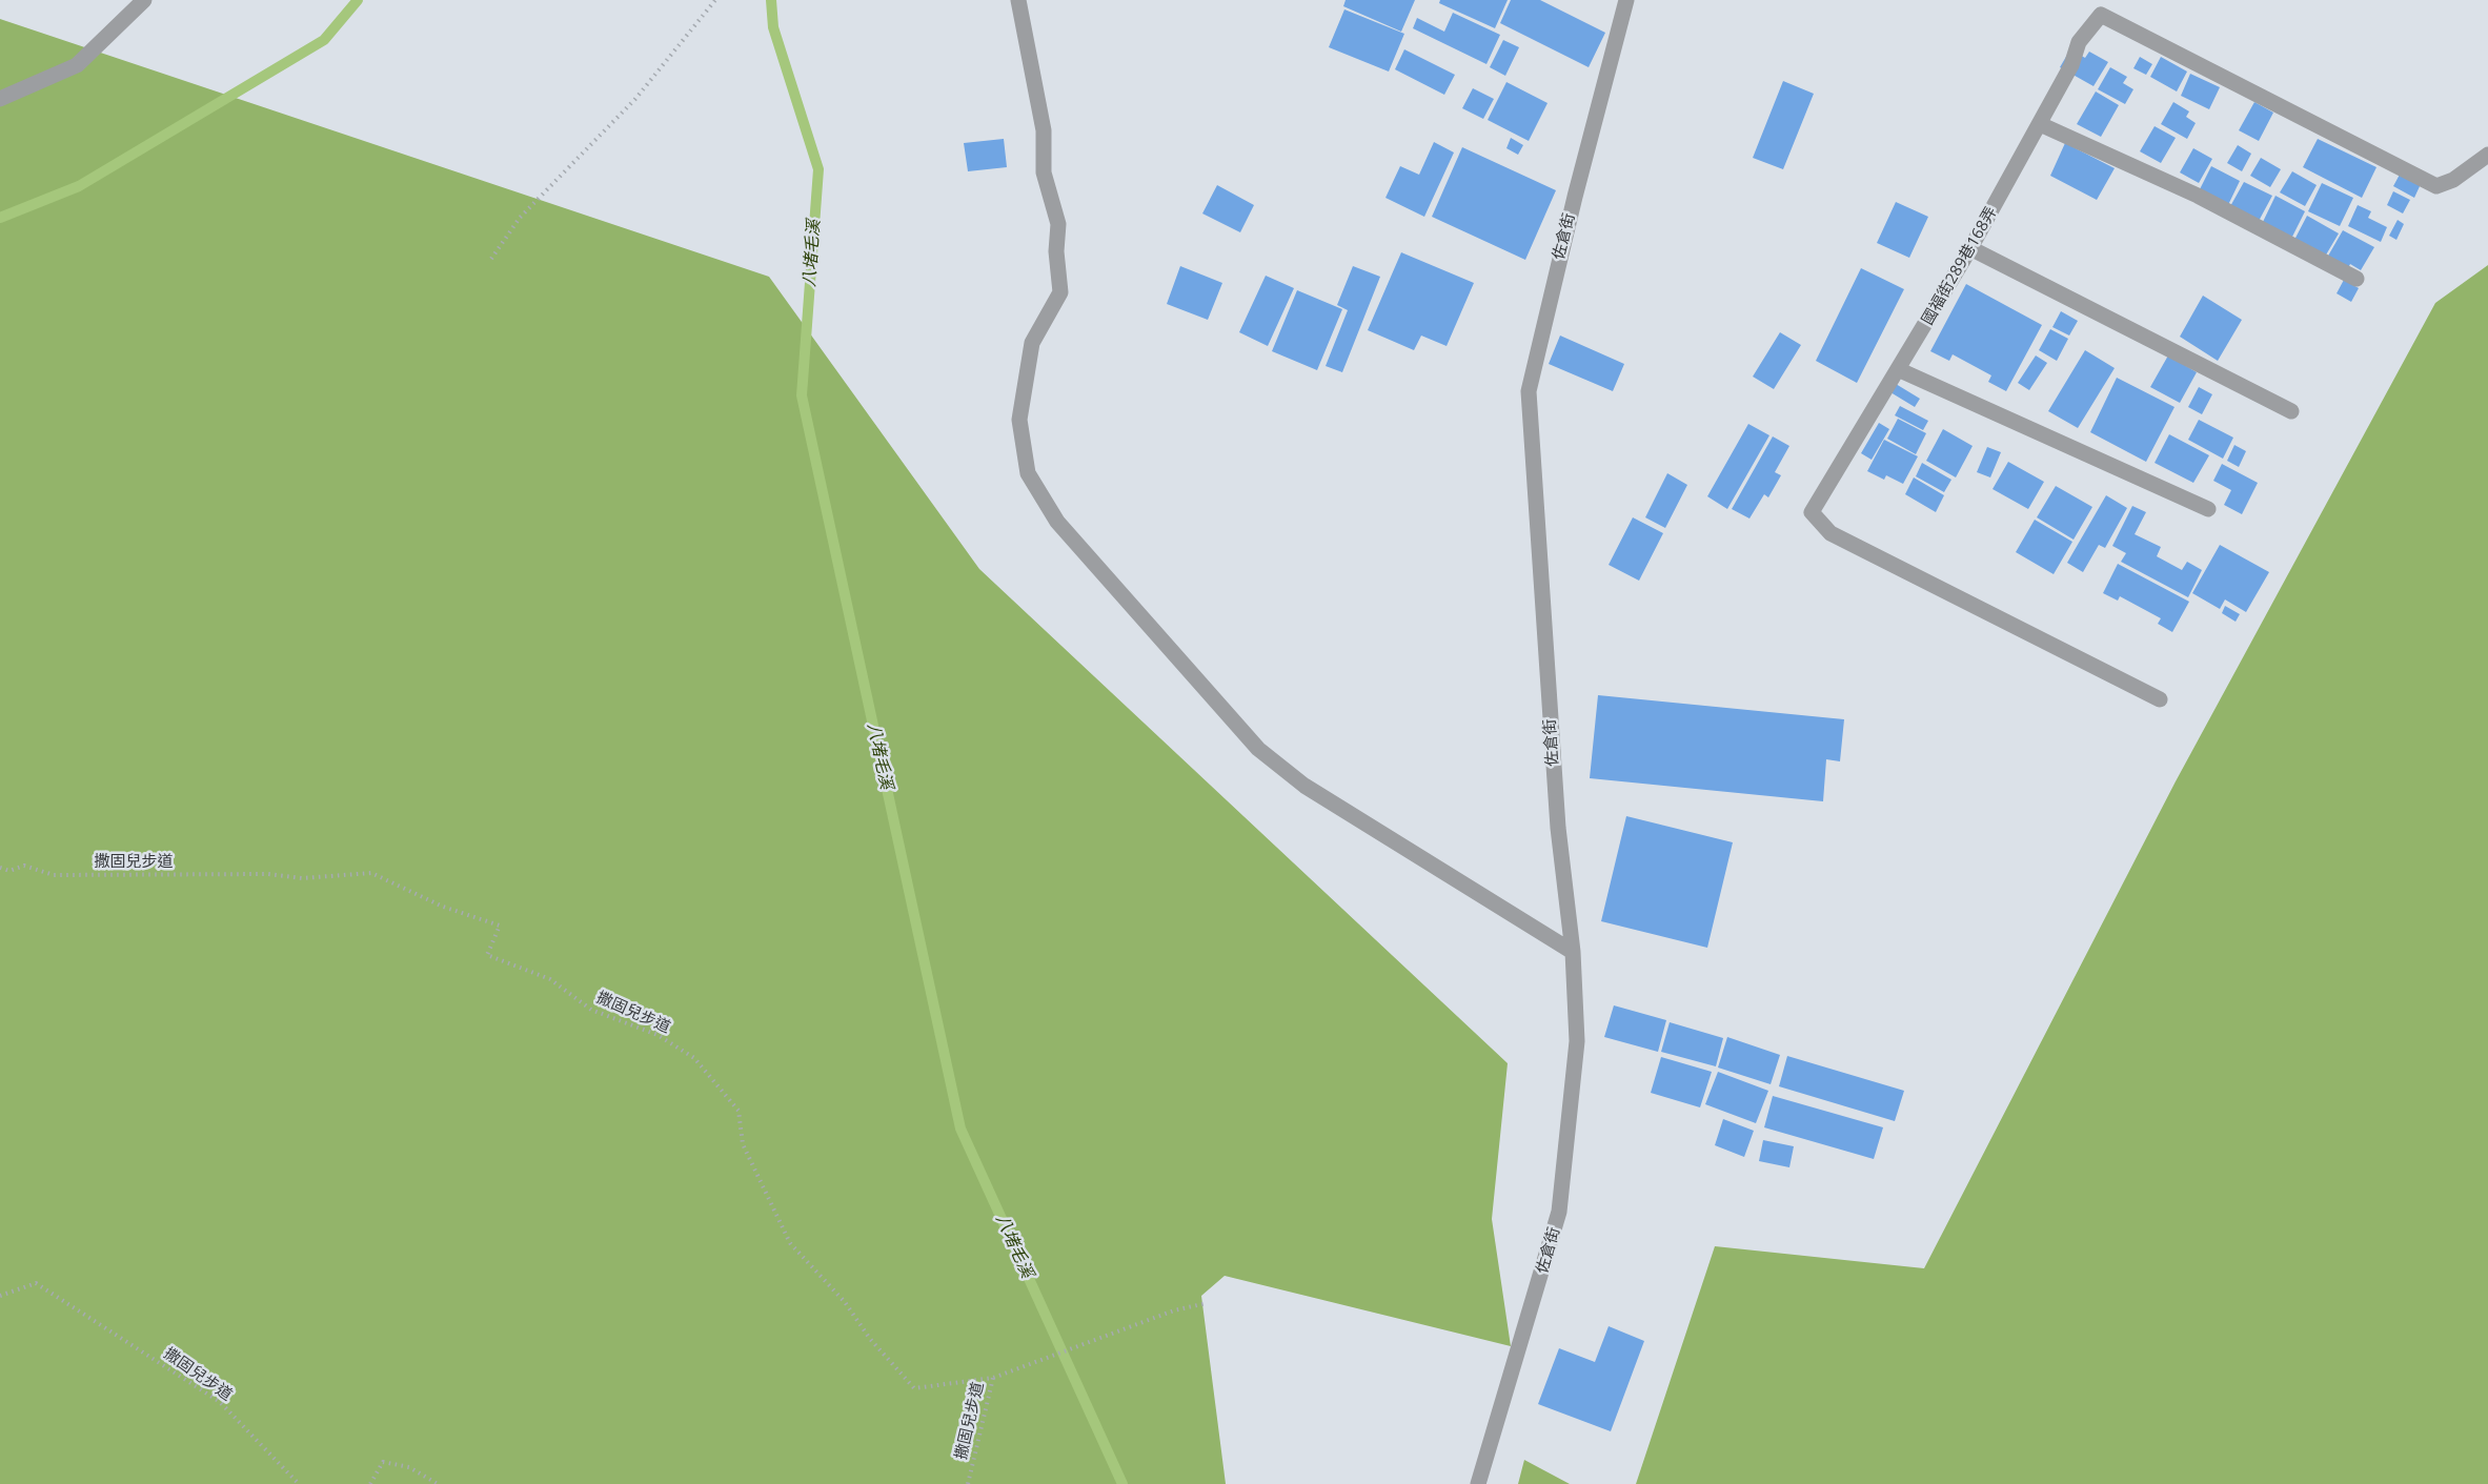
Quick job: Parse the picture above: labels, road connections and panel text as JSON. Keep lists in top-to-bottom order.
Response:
{
  "streets": {
    "street": ["佐倉街", "國福街289巷168弄"],
    "path": ["撒固兒步道"]
  },
  "water": ["八堵毛溪"]
}
